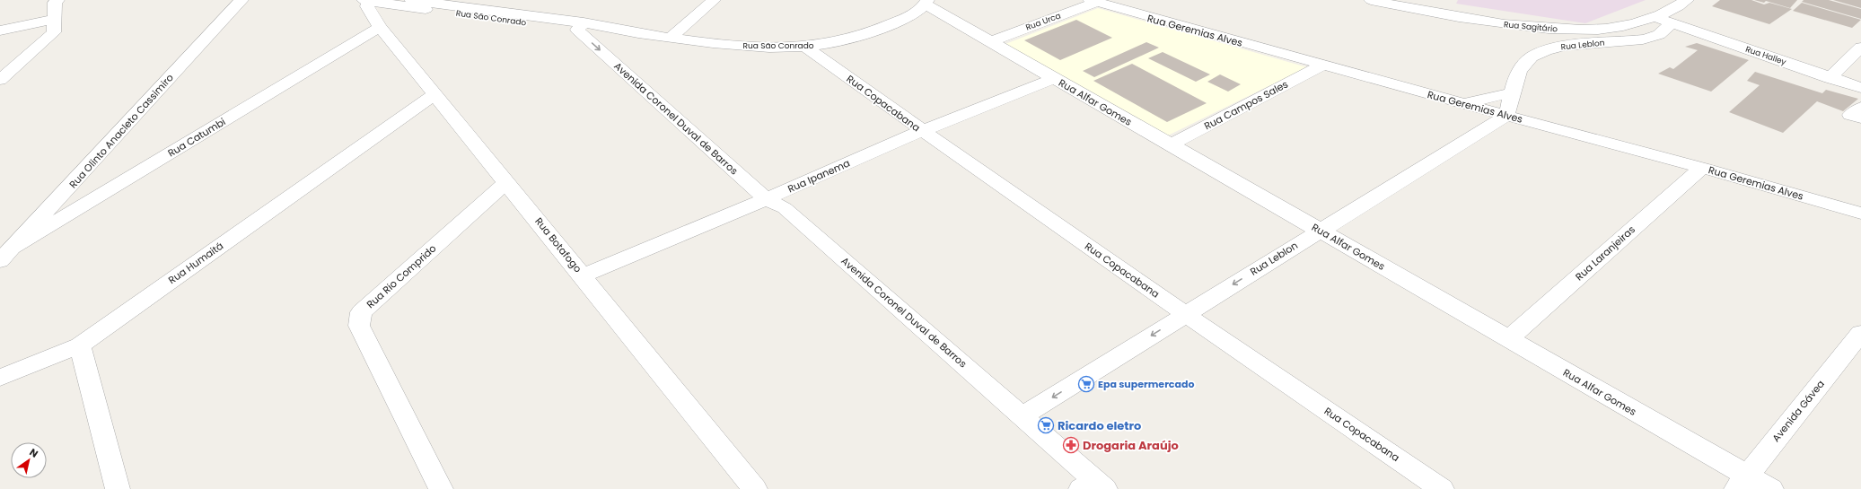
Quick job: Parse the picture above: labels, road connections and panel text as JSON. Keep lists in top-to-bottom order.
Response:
{
  "streets": {
    "street": [
      "Rua São Conrado",
      "Rua Urca",
      "Rua Sagitário",
      "Rua Geremias Alves",
      "Rua Leblon",
      "Rua Halley",
      "Rua Alfar Gomes",
      "Rua Copacabana",
      "Rua Campos Sales",
      "Avenida Coronel Duval de Barros",
      "Rua Olinto Anacleto Cassimiro",
      "Rua Catumbi",
      "Rua Ipanema",
      "Rua Botafogo",
      "Rua Laranjeiras",
      "Rua Humaitá",
      "Rua Rio Comprido",
      "Avenida Gávea"
    ]
  },
  "crossings": [
    ["Rua São Conrado", "Rua Alfar Gomes"],
    ["Rua São Conrado", "Rua Copacabana"],
    ["Rua São Conrado", "Avenida Coronel Duval de Barros"],
    ["Rua São Conrado", "Rua Botafogo"],
    ["Rua Urca", "Rua Geremias Alves"],
    ["Rua Urca", "Rua Alfar Gomes"],
    ["Rua Sagitário", "Rua Halley"],
    ["Rua Geremias Alves", "Rua Leblon"],
    ["Rua Geremias Alves", "Rua Campos Sales"],
    ["Rua Geremias Alves", "Rua Laranjeiras"],
    ["Rua Leblon", "Rua Halley"],
    ["Rua Leblon", "Rua Alfar Gomes"],
    ["Rua Leblon", "Rua Copacabana"],
    ["Rua Leblon", "Avenida Coronel Duval de Barros"],
    ["Rua Alfar Gomes", "Rua Campos Sales"],
    ["Rua Alfar Gomes", "Rua Ipanema"],
    ["Rua Alfar Gomes", "Rua Laranjeiras"],
    ["Rua Alfar Gomes", "Avenida Gávea"],
    ["Rua Copacabana", "Rua Ipanema"],
    ["Avenida Coronel Duval de Barros", "Rua Ipanema"],
    ["Rua Olinto Anacleto Cassimiro", "Rua Catumbi"],
    ["Rua Catumbi", "Rua Botafogo"],
    ["Rua Ipanema", "Rua Botafogo"],
    ["Rua Botafogo", "Rua Humaitá"],
    ["Rua Botafogo", "Rua Rio Comprido"]
  ],
  "one_way": ["Rua Leblon"],
  "places": {
    "supermarket": ["Epa supermercado", "Ricardo eletro"],
    "pharmacy": ["Drogaria Araújo"]
  },
  "north": "top right"
}
